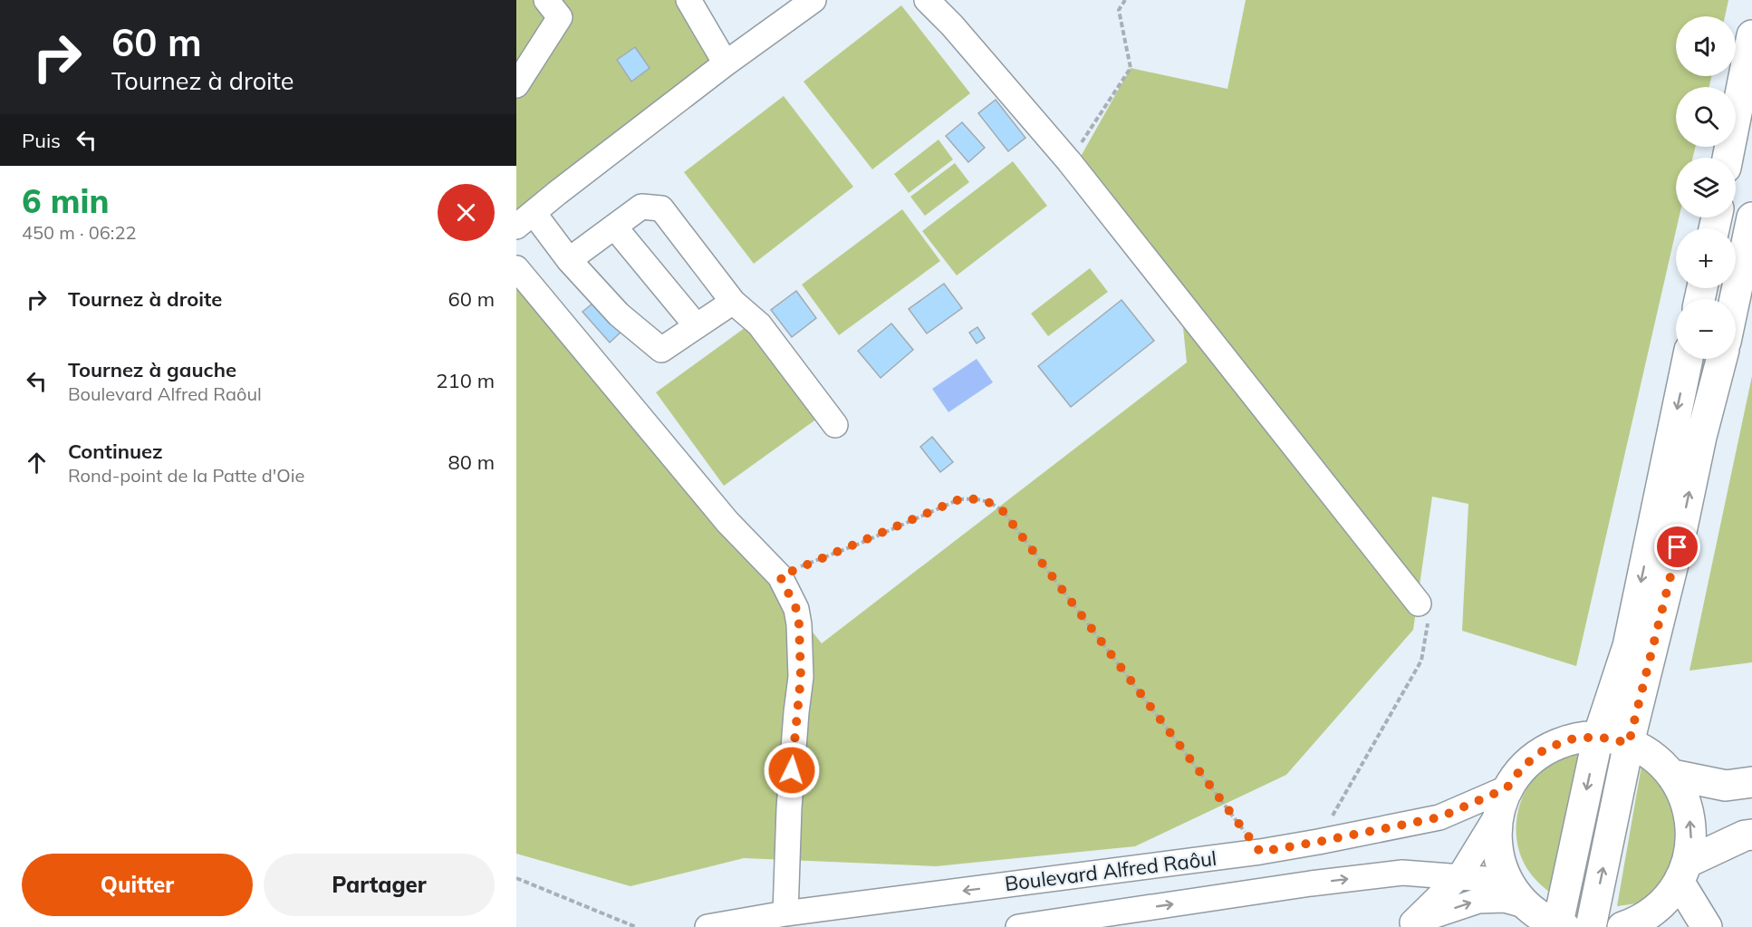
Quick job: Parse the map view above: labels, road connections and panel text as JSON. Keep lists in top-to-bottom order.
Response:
{
  "streets": {
    "street": ["Boulevard Alfred Raôul"]
  },
  "page": {
    "turn": ["60 m", "Tournez à droite"],
    "map_buttons": ["+", "−"],
    "then": "Puis",
    "heading": ["6 min", "450 m · 06:22"],
    "list": [
      {
        "name": "Tournez à droite",
        "value": "60 m"
      },
      {
        "name": "Tournez à gauche",
        "note": "Boulevard Alfred Raôul",
        "value": "210 m"
      },
      {
        "name": "Continuez",
        "note": "Rond-point de la Patte d'Oie",
        "value": "80 m"
      }
    ],
    "buttons": ["Quitter", "Partager"]
  }
}
